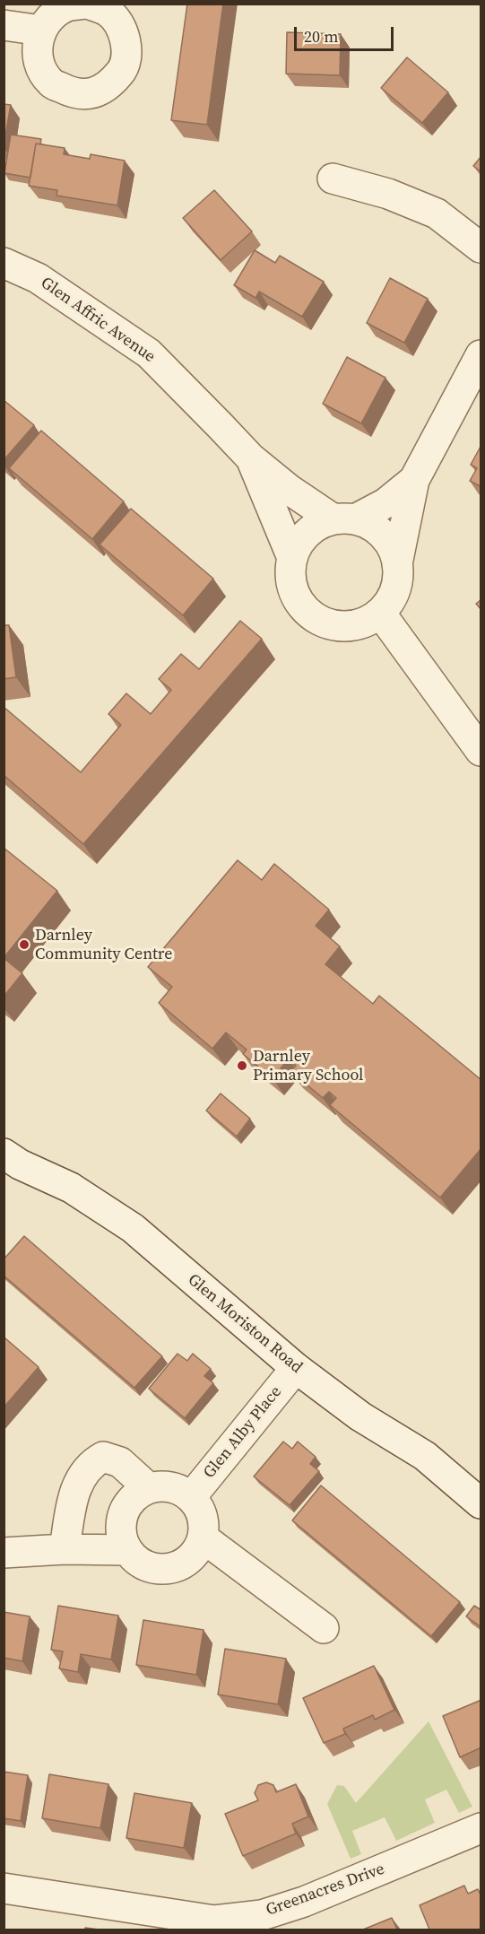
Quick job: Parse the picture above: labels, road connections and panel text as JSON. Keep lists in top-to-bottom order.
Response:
{
  "streets": {
    "street": [
      "Glen Affric Avenue",
      "Glen Moriston Road",
      "Glen Alby Place",
      "Greenacres Drive"
    ]
  },
  "crossings": [
    ["Glen Moriston Road", "Glen Alby Place"]
  ],
  "places": ["Darnley Community Centre", "Darnley Primary School"],
  "scale_bar": "20 m"
}
